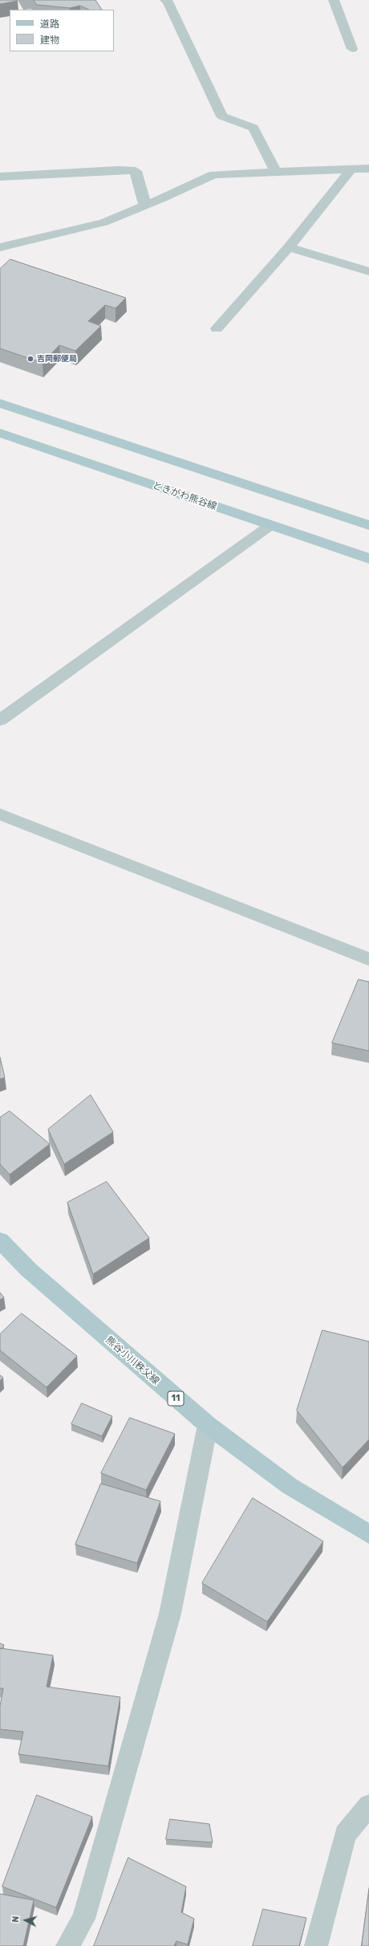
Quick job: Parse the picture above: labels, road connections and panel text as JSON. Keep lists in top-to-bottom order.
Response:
{
  "streets": {
    "main road": ["ときがわ熊谷線", "熊谷小川秩父線", "11"]
  },
  "places": ["吉岡郵便局"],
  "legend": ["道路", "建物"],
  "north": "left"
}
